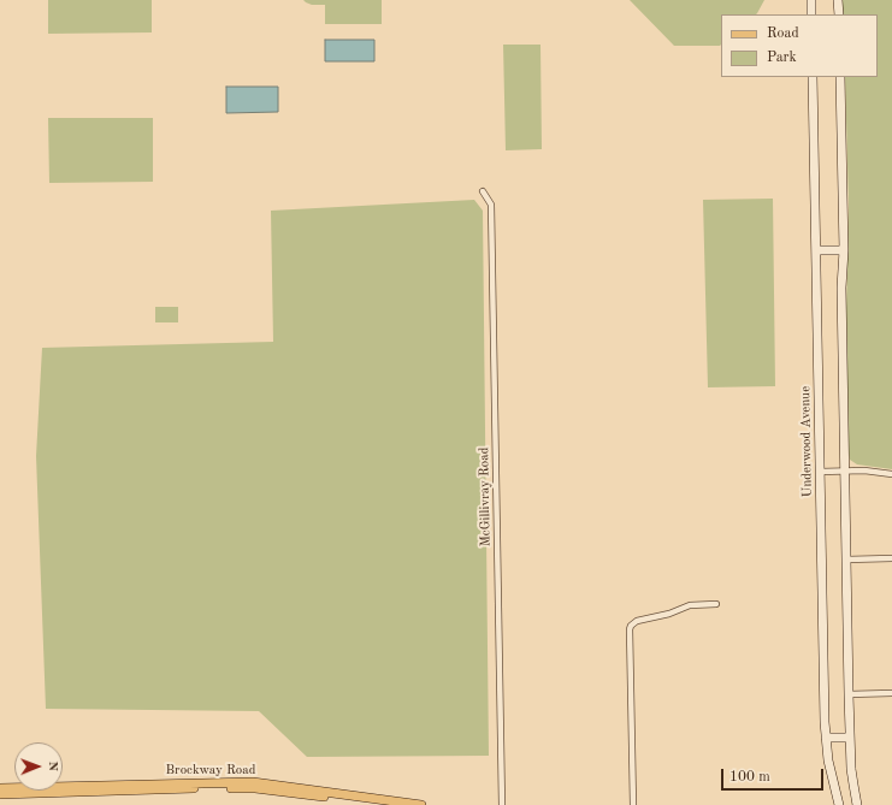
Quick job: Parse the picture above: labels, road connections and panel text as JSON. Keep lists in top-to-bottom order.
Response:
{
  "streets": {
    "main road": ["Underwood Avenue", "Brockway Road"],
    "street": ["McGillivray Road"]
  },
  "legend": ["Road", "Park"],
  "scale_bar": "100 m",
  "north": "right"
}
